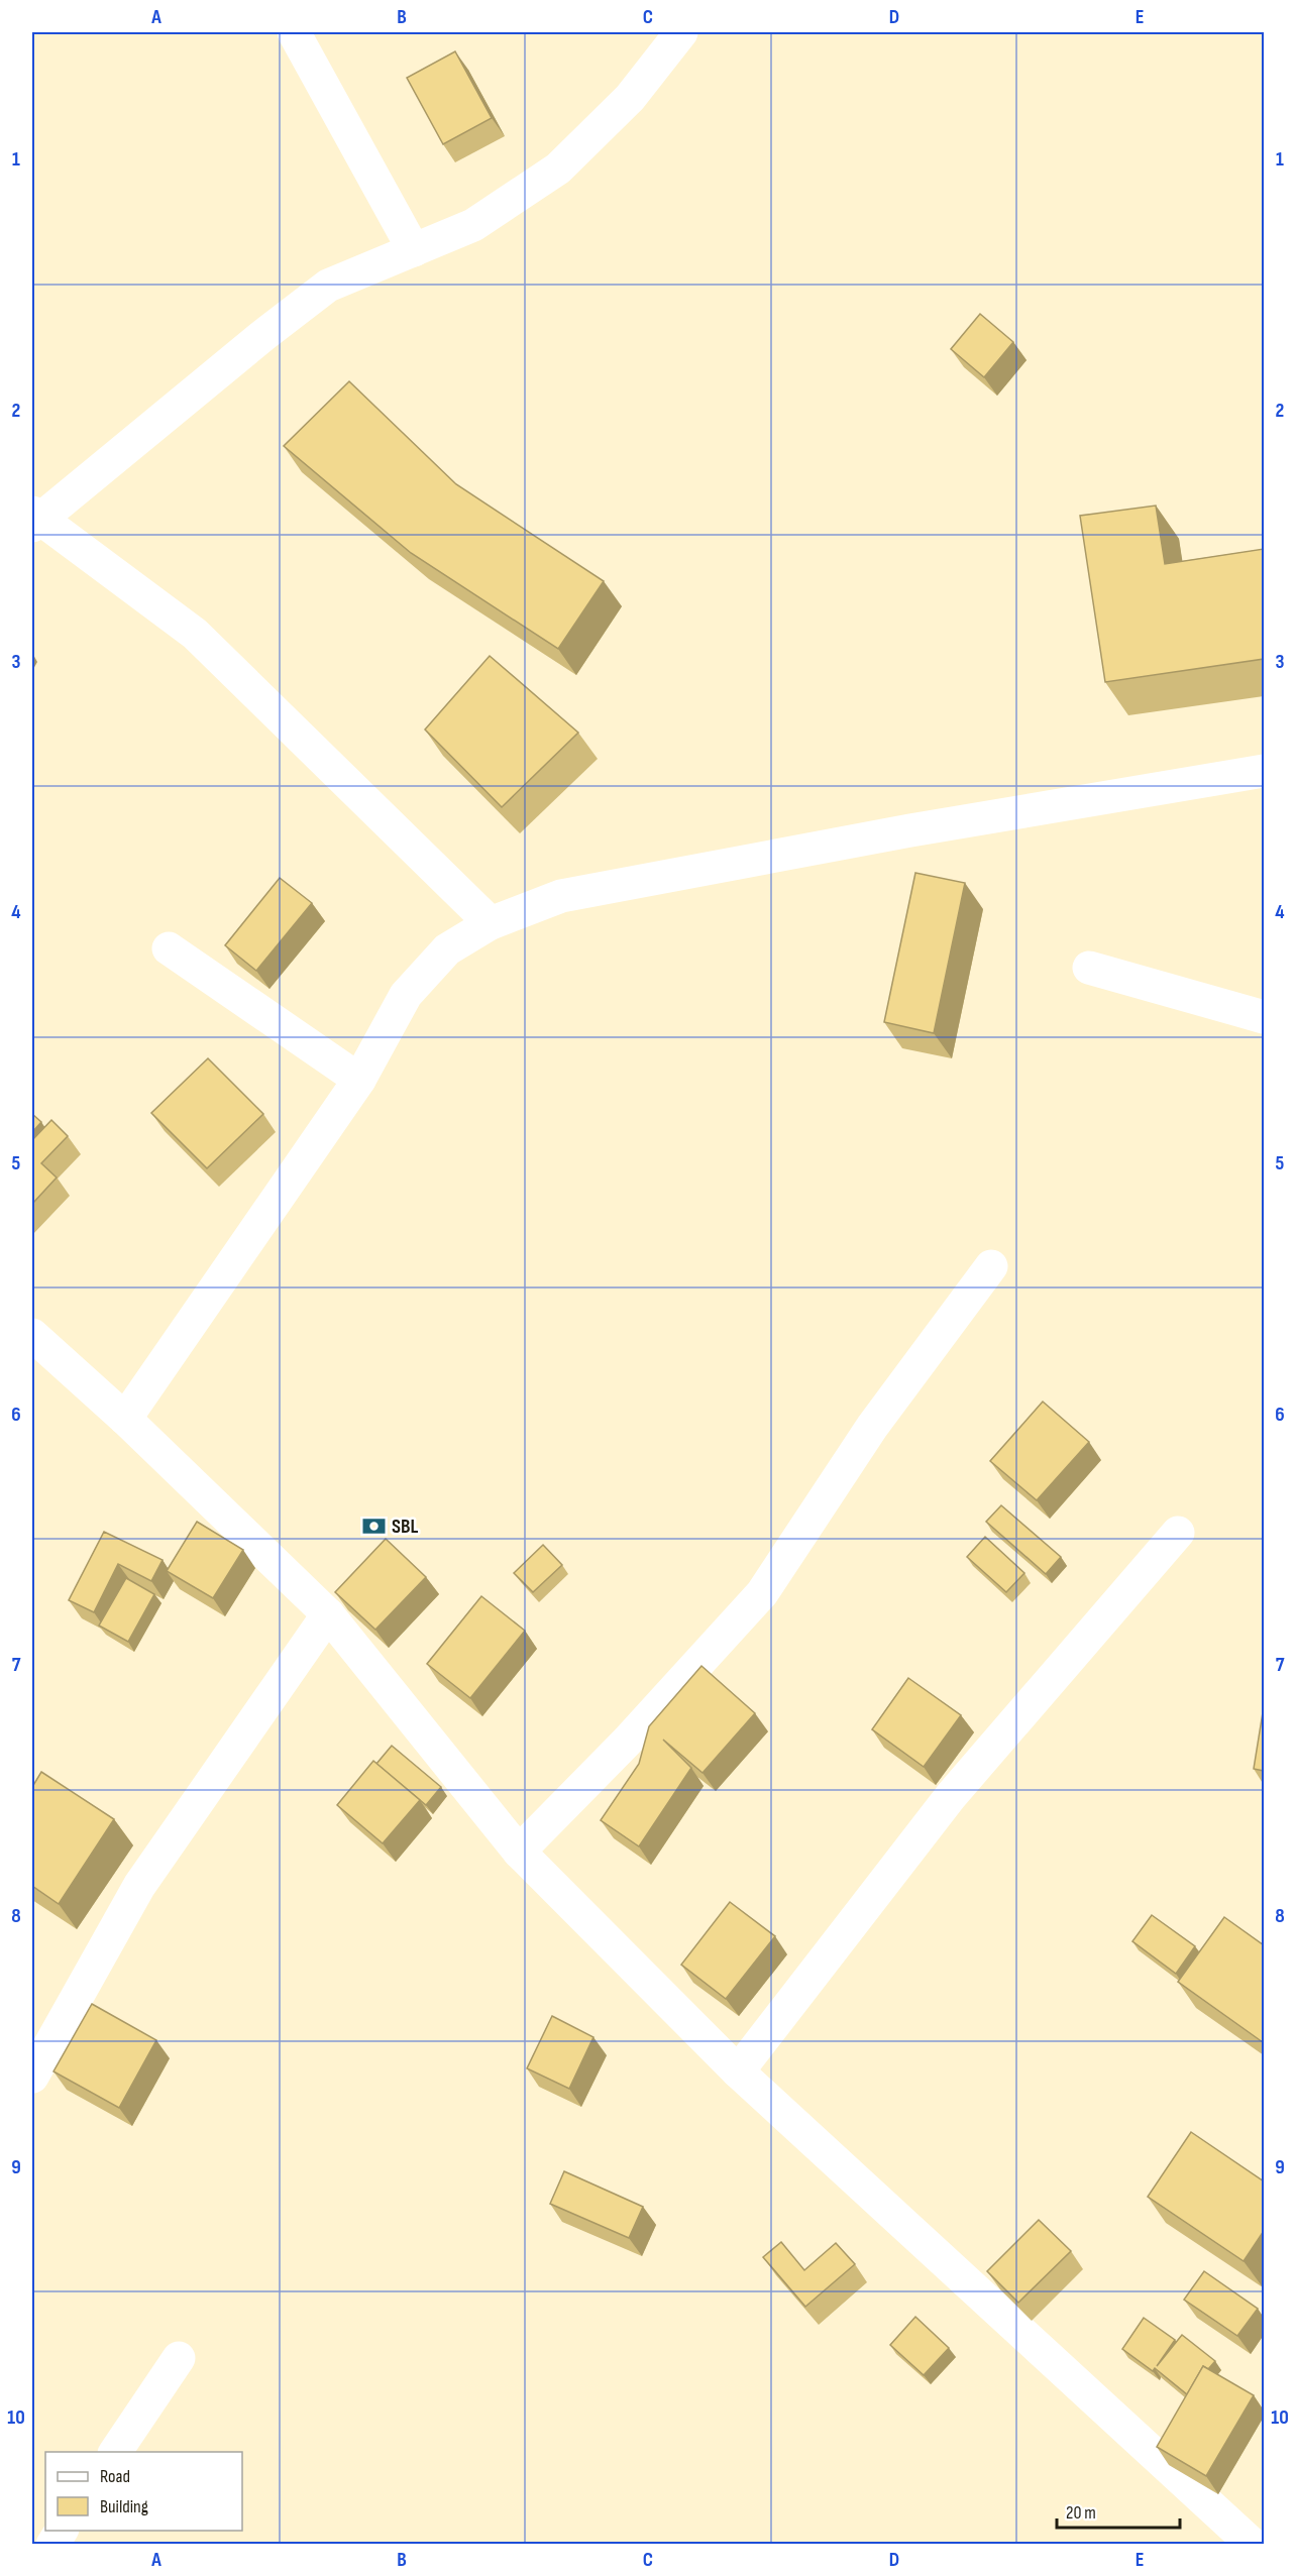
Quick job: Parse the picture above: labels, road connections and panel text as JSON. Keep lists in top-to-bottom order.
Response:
{
  "places": {
    "bank": ["SBL"]
  },
  "legend": ["Road", "Building"],
  "scale_bar": "20 m",
  "grid": {
    "columns": [
      "A",
      "B",
      "C",
      "D",
      "E"
    ],
    "rows": [
      "1",
      "2",
      "3",
      "4",
      "5",
      "6",
      "7",
      "8",
      "9",
      "10"
    ]
  }
}
